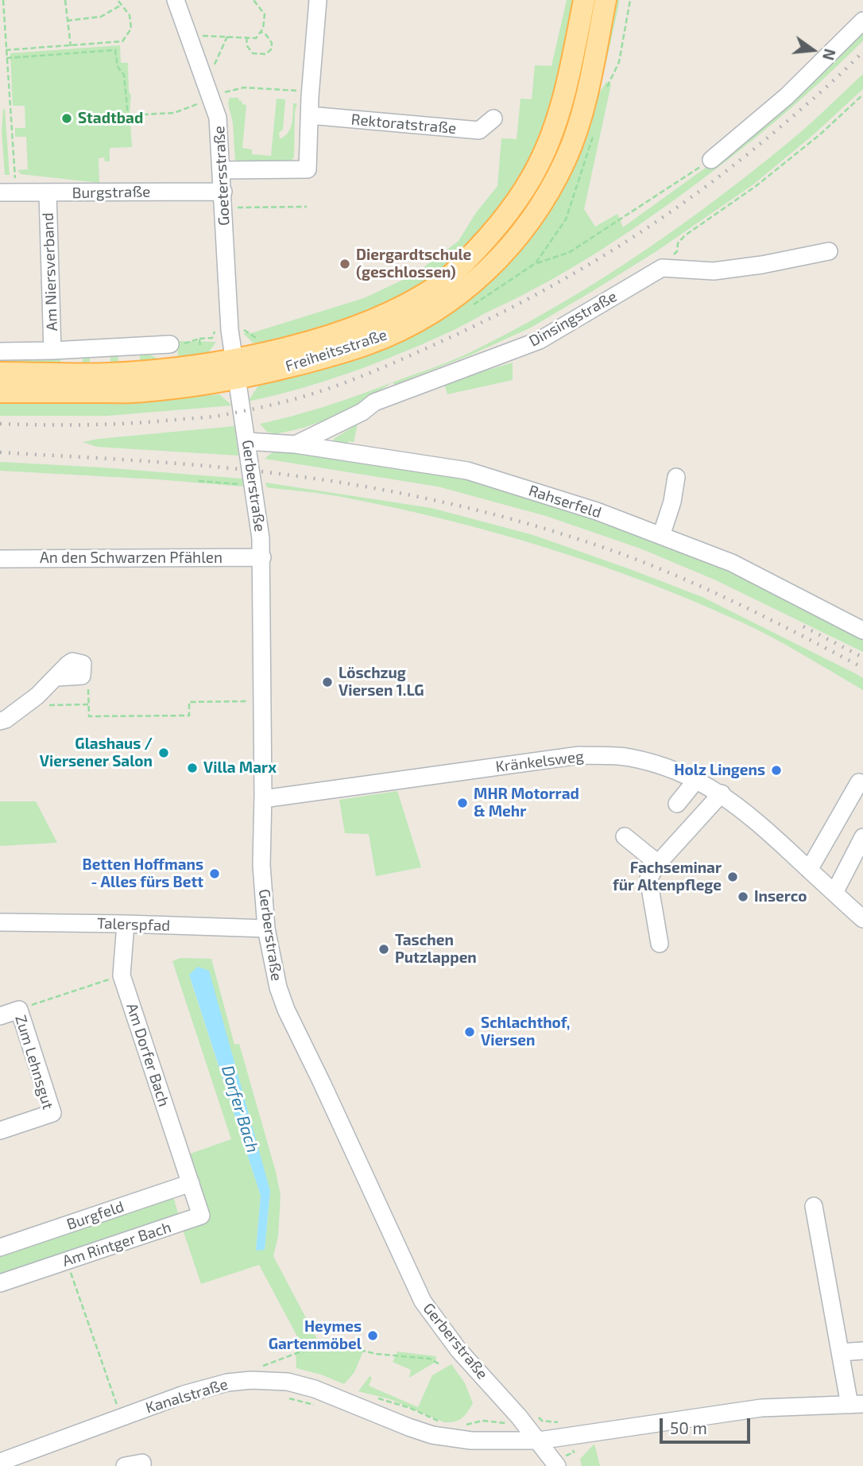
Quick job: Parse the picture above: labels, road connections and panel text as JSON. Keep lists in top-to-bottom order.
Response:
{
  "streets": {
    "main road": ["Freiheitsstraße"],
    "street": [
      "Rektoratstraße",
      "Goetersstraße",
      "Burgstraße",
      "Am Niersverband",
      "Dinsingstraße",
      "Gerberstraße",
      "Rahserfeld",
      "An den Schwarzen Pfählen",
      "Kränkelsweg",
      "Talerspfad",
      "Am Dorfer Bach",
      "Zum Lehnsgut",
      "Burgfeld",
      "Am Rintger Bach",
      "Kanalstraße"
    ]
  },
  "crossings": [
    ["Goetersstraße", "Burgstraße"],
    ["Goetersstraße", "Freiheitsstraße"],
    ["Goetersstraße", "Gerberstraße"],
    ["Burgstraße", "Am Niersverband"],
    ["Dinsingstraße", "Rahserfeld"],
    ["Freiheitsstraße", "Gerberstraße"],
    ["Gerberstraße", "Rahserfeld"],
    ["Gerberstraße", "An den Schwarzen Pfählen"],
    ["Gerberstraße", "Kränkelsweg"],
    ["Gerberstraße", "Talerspfad"],
    ["Gerberstraße", "Kanalstraße"],
    ["Talerspfad", "Am Dorfer Bach"],
    ["Am Dorfer Bach", "Burgfeld"],
    ["Am Dorfer Bach", "Am Rintger Bach"],
    ["Burgfeld", "Am Rintger Bach"]
  ],
  "water": ["Dorfer Bach"],
  "places": [
    "Stadtbad",
    "Diergardtschule (geschlossen)",
    "Löschzug Viersen 1.LG",
    "Glashaus / Viersener Salon",
    "Villa Marx",
    "Holz Lingens",
    "MHR Motorrad & Mehr",
    "Betten Hoffmans - Alles fürs Bett",
    "Fachseminar für Altenpflege",
    "Inserco",
    "Taschen Putzlappen",
    "Schlachthof, Viersen",
    "Heymes Gartenmöbel"
  ],
  "scale_bar": "50 m",
  "north": "right"
}
